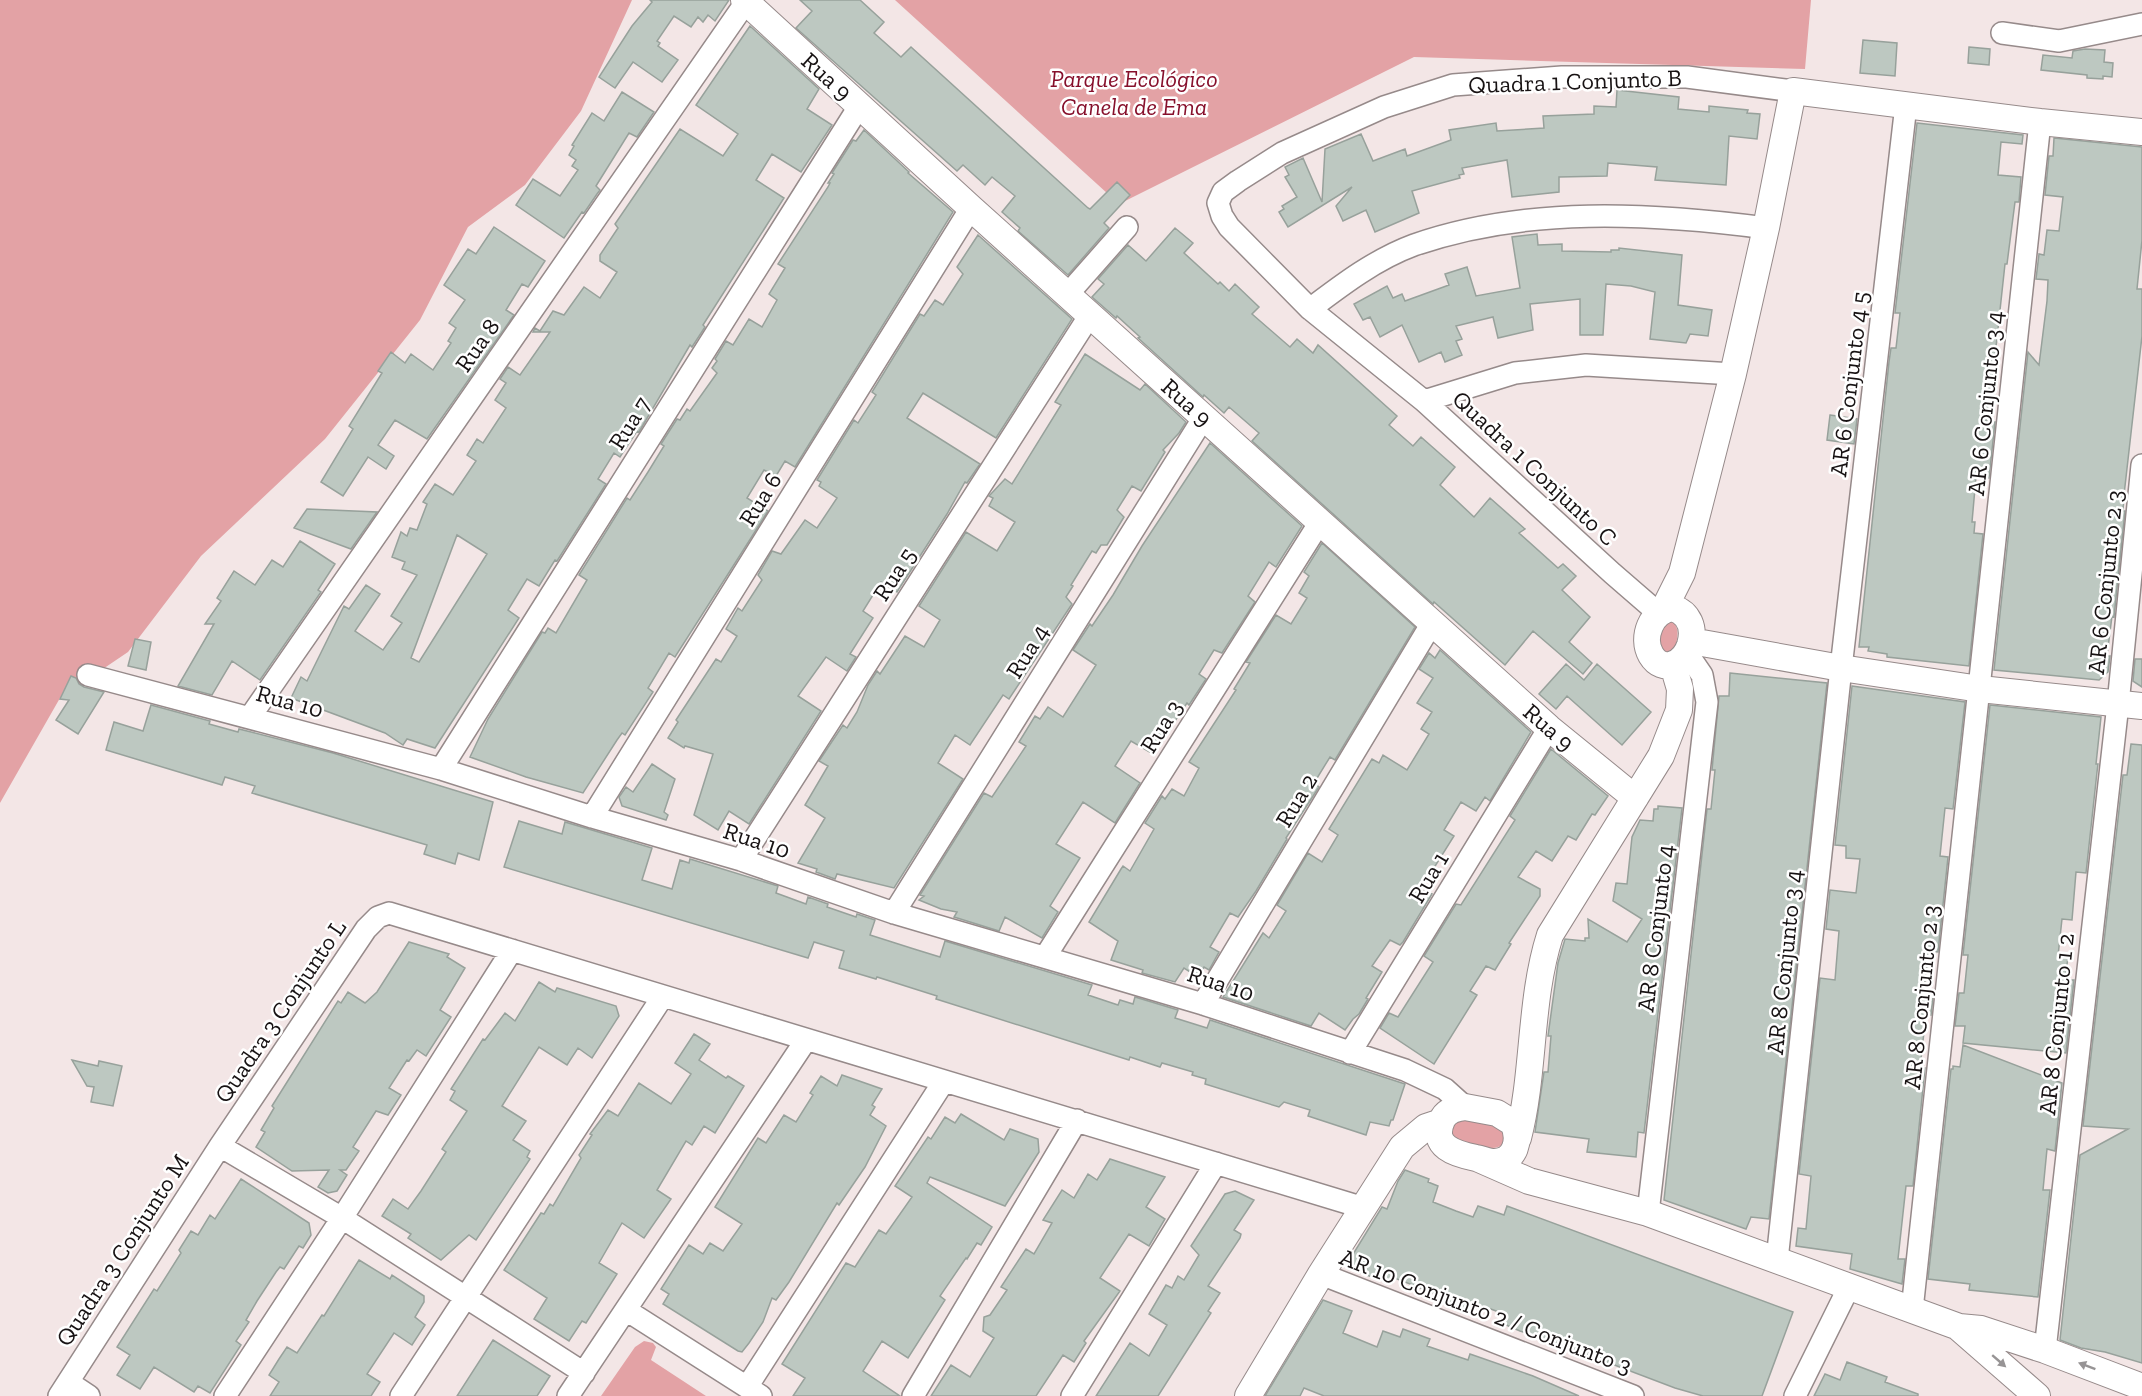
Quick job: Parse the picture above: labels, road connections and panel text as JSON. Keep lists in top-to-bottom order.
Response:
{
  "streets": {
    "street": [
      "Rua 9",
      "Quadra 1 Conjunto B",
      "Rua 8",
      "AR 6 Conjunto 4 5",
      "AR 6 Conjunto 3 4",
      "Rua 7",
      "Quadra 1 Conjunto C",
      "Rua 6",
      "Rua 5",
      "AR 6 Conjunto 2 3",
      "Rua 4",
      "Rua 10",
      "Rua 3",
      "Rua 2",
      "Rua 1",
      "AR 8 Conjunto 4",
      "AR 8 Conjunto 3 4",
      "AR 8 Conjunto 2 3",
      "Quadra 3 Conjunto L",
      "AR 8 Conjunto 1 2",
      "Quadra 3 Conjunto M",
      "AR 10 Conjunto 2 / Conjunto 3"
    ]
  },
  "crossings": [
    ["Rua 9", "Rua 8"],
    ["Rua 9", "Rua 7"],
    ["Rua 9", "Rua 6"],
    ["Rua 9", "Rua 5"],
    ["Rua 9", "Rua 4"],
    ["Rua 9", "Rua 3"],
    ["Rua 9", "Rua 2"],
    ["Rua 9", "Rua 1"],
    ["Quadra 1 Conjunto B", "Quadra 1 Conjunto C"],
    ["Rua 8", "Rua 10"],
    ["AR 6 Conjunto 4 5", "AR 8 Conjunto 3 4"],
    ["AR 6 Conjunto 3 4", "AR 8 Conjunto 2 3"],
    ["Rua 7", "Rua 10"],
    ["Quadra 1 Conjunto C", "AR 8 Conjunto 4"],
    ["Rua 6", "Rua 10"],
    ["Rua 5", "Rua 10"],
    ["AR 6 Conjunto 2 3", "AR 8 Conjunto 1 2"],
    ["Rua 4", "Rua 10"],
    ["Rua 10", "Rua 3"],
    ["Rua 10", "Rua 2"],
    ["Rua 10", "Rua 1"],
    ["Quadra 3 Conjunto L", "Quadra 3 Conjunto M"]
  ],
  "parks": ["Parque Ecológico Canela de Ema"]
}
